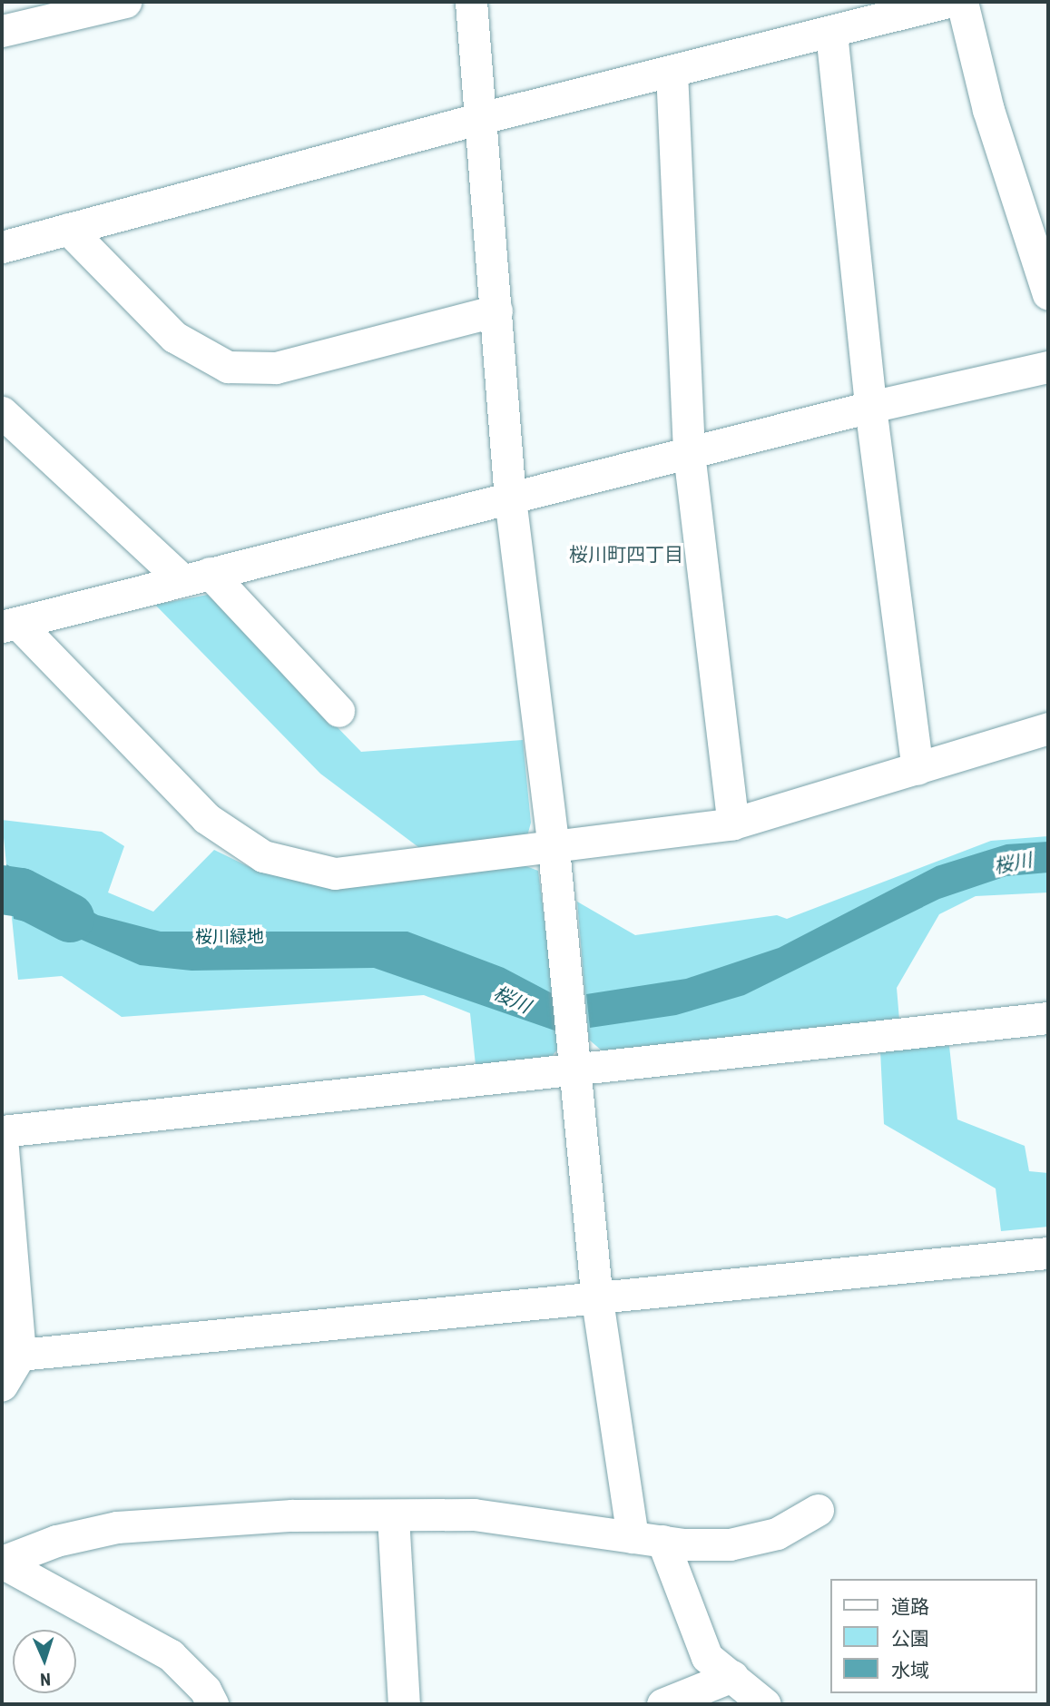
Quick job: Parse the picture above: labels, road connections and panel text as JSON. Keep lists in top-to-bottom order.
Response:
{
  "districts": ["桜川町四丁目"],
  "water": ["桜川"],
  "parks": ["桜川緑地"],
  "legend": ["道路", "公園", "水域"],
  "north": "bottom"
}
